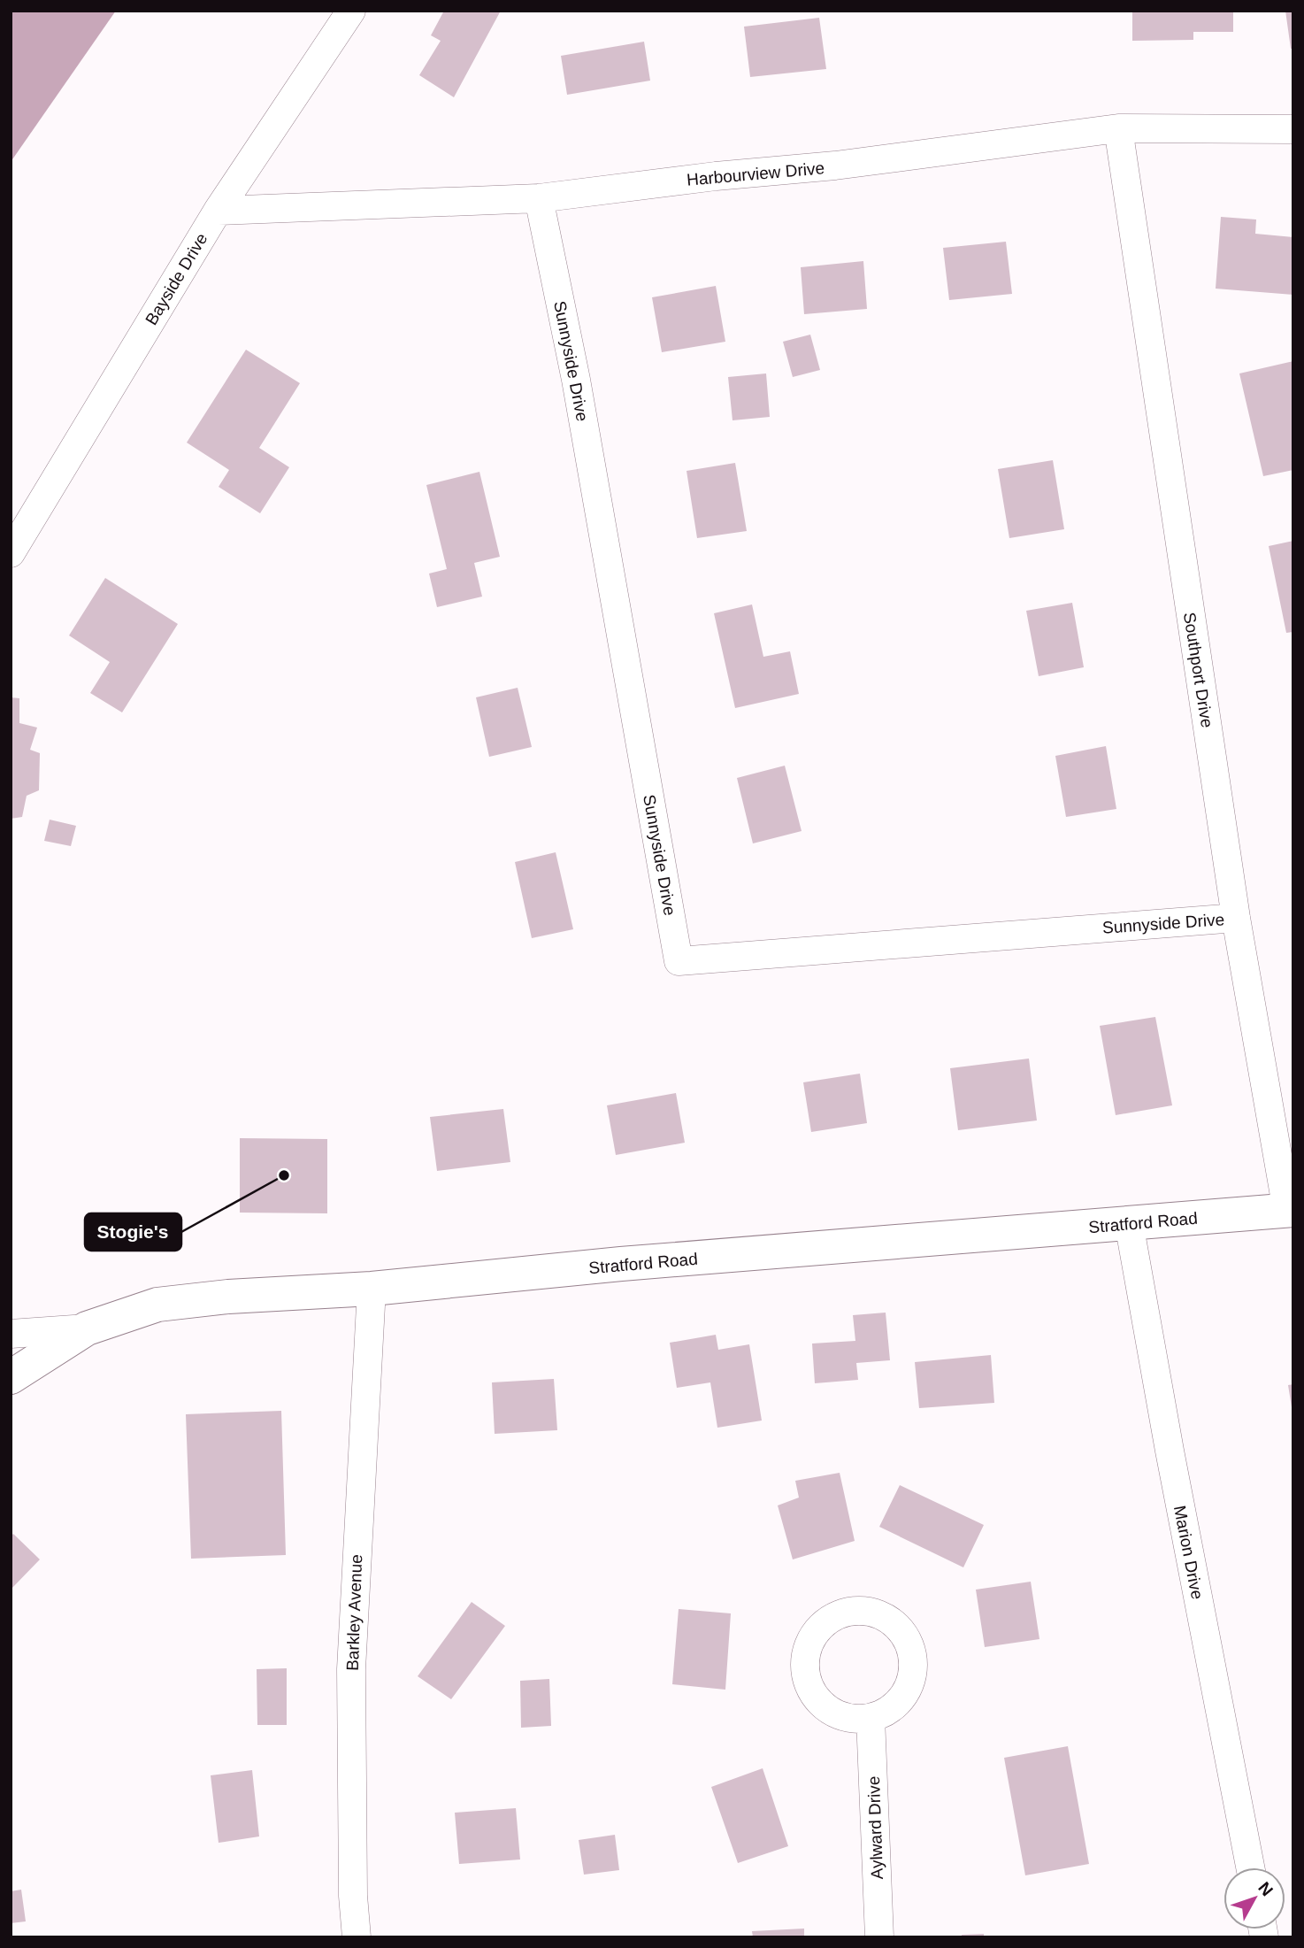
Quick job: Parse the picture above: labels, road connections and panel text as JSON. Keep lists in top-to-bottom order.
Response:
{
  "streets": {
    "main road": ["Stratford Road"],
    "street": [
      "Harbourview Drive",
      "Bayside Drive",
      "Sunnyside Drive",
      "Southport Drive",
      "Marion Drive",
      "Barkley Avenue",
      "Aylward Drive"
    ]
  },
  "crossings": [
    ["Harbourview Drive", "Bayside Drive"],
    ["Harbourview Drive", "Sunnyside Drive"],
    ["Harbourview Drive", "Southport Drive"],
    ["Sunnyside Drive", "Southport Drive"],
    ["Southport Drive", "Stratford Road"],
    ["Stratford Road", "Marion Drive"],
    ["Stratford Road", "Barkley Avenue"]
  ],
  "places": ["Stogie's"],
  "north": "top right"
}
